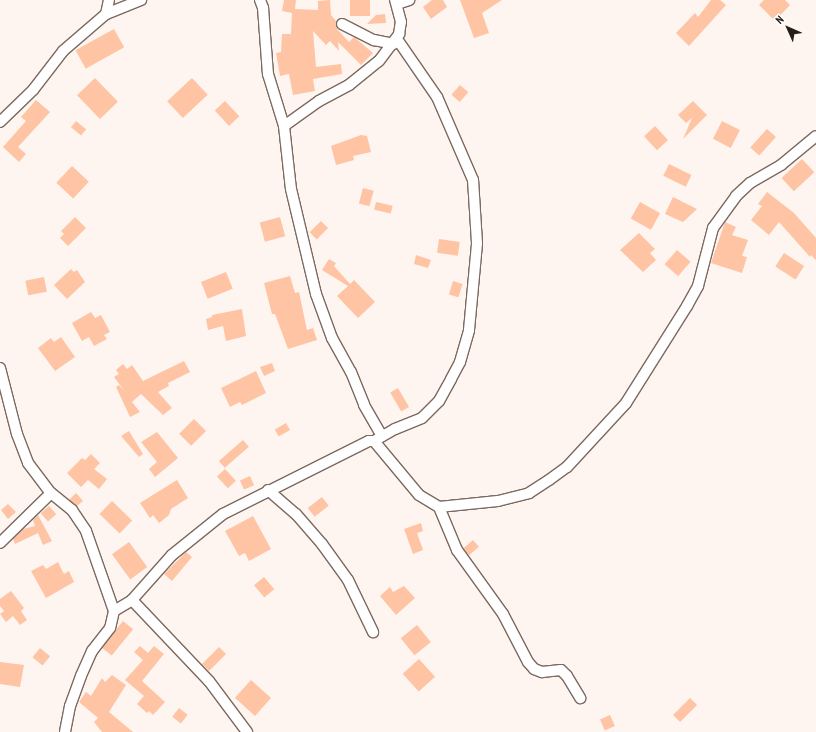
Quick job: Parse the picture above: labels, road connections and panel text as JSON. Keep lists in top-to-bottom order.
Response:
{
  "north": "top left"
}
